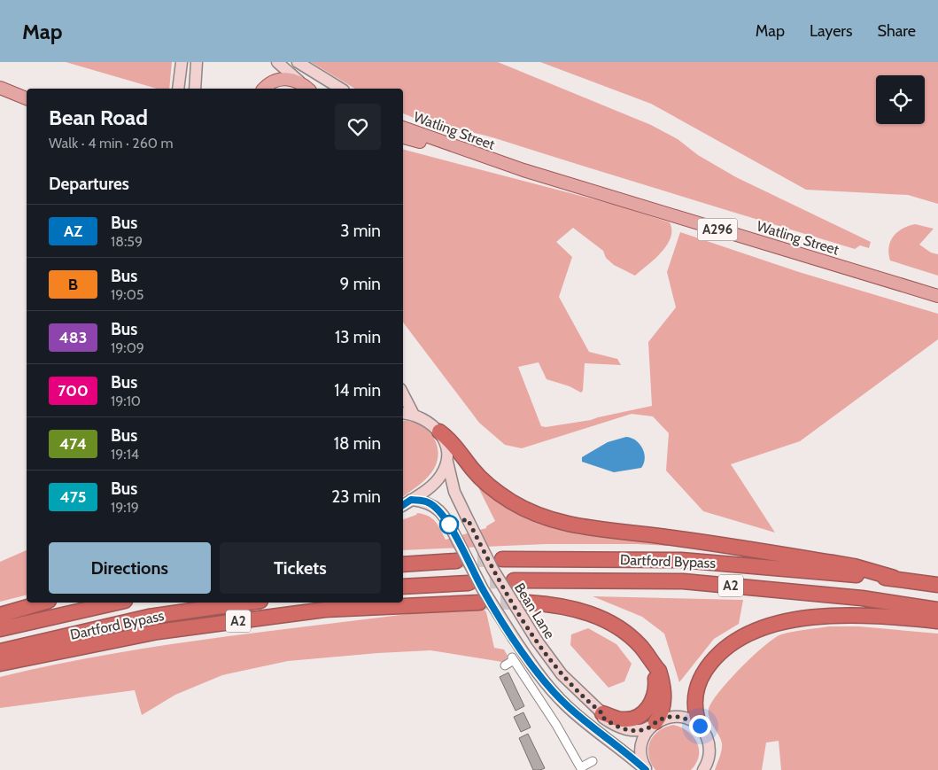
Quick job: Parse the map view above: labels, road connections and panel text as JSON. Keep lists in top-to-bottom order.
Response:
{
  "streets": {
    "highway": ["Dartford Bypass", "A2"],
    "main road": ["Watling Street", "A296", "Bean Lane"]
  },
  "lines": ["bus line AZ"],
  "page": {
    "header": "Map",
    "nav": ["Map", "Layers", "Share"],
    "heading": [
      ["Bean Road", "Walk · 4 min · 260 m"],
      "Departures"
    ],
    "list": [
      {
        "mark": "AZ",
        "name": "Bus",
        "note": "18:59",
        "value": "3 min"
      },
      {
        "mark": "B",
        "name": "Bus",
        "note": "19:05",
        "value": "9 min"
      },
      {
        "mark": "483",
        "name": "Bus",
        "note": "19:09",
        "value": "13 min"
      },
      {
        "mark": "700",
        "name": "Bus",
        "note": "19:10",
        "value": "14 min"
      },
      {
        "mark": "474",
        "name": "Bus",
        "note": "19:14",
        "value": "18 min"
      },
      {
        "mark": "475",
        "name": "Bus",
        "note": "19:19",
        "value": "23 min"
      }
    ],
    "buttons": ["Directions", "Tickets"]
  }
}
